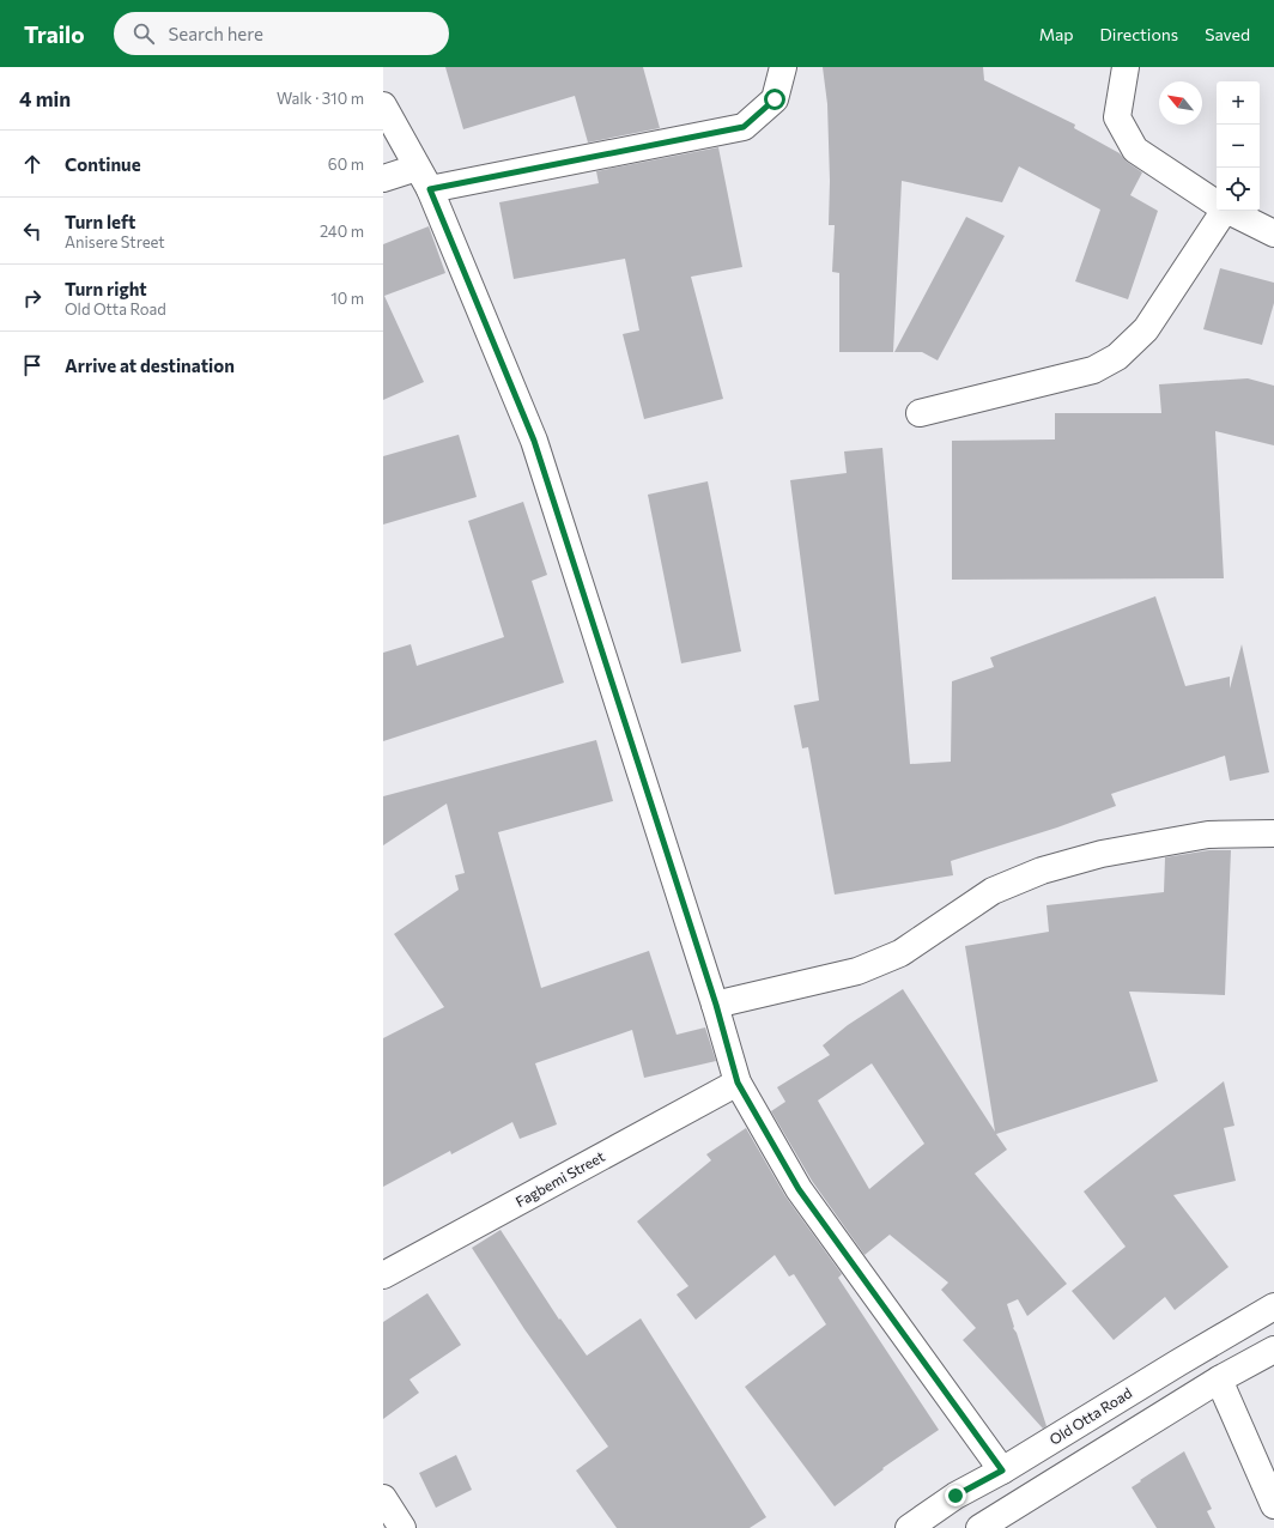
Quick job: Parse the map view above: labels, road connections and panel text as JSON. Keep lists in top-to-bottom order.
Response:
{
  "streets": {
    "street": ["Fagbemi Street", "Old Otta Road"]
  },
  "north": "top left",
  "page": {
    "header": "Trailo",
    "search": "Search here",
    "nav": ["Map", "Directions", "Saved"],
    "heading": ["4 min", "Walk · 310 m"],
    "map_buttons": ["+", "−"],
    "list": [
      ["Continue", "60 m"],
      ["Turn left", "Anisere Street", "240 m"],
      ["Turn right", "Old Otta Road", "10 m"],
      "Arrive at destination"
    ]
  }
}
